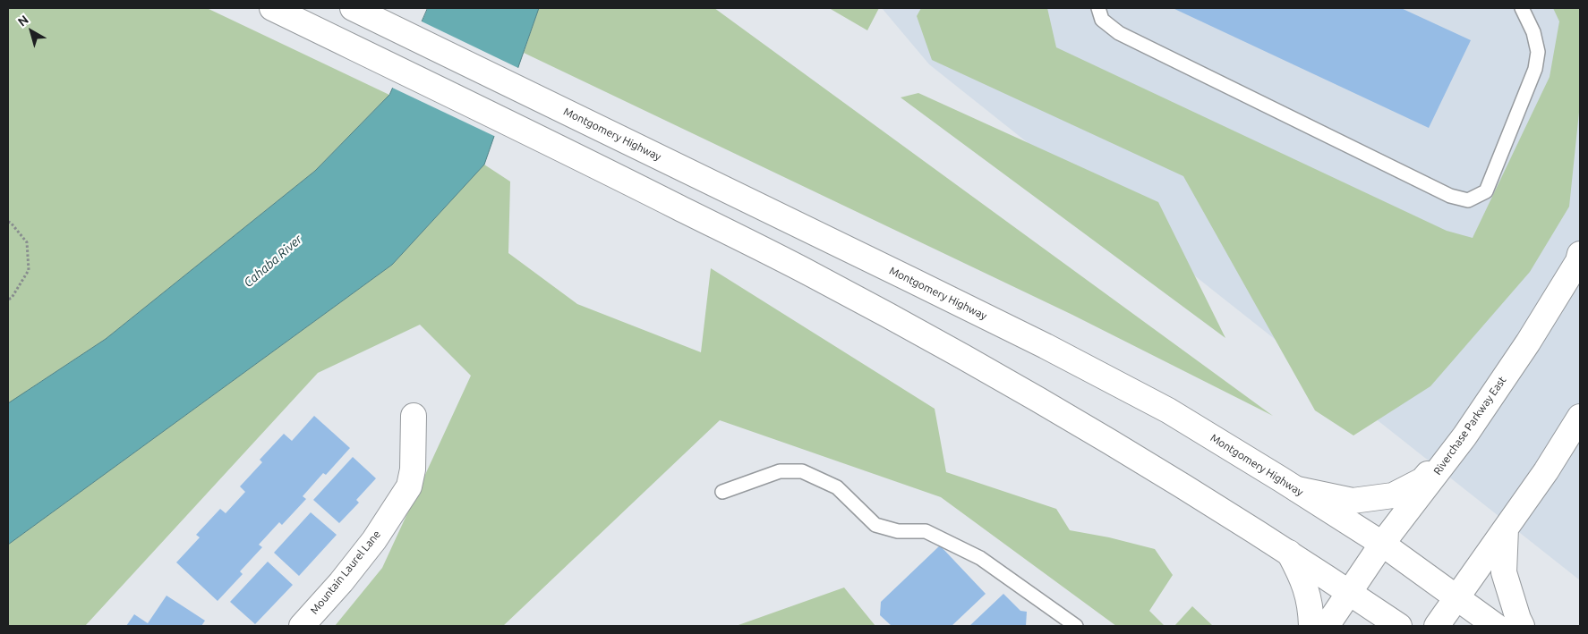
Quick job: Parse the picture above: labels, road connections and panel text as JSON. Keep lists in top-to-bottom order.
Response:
{
  "streets": {
    "main road": ["Montgomery Highway", "Riverchase Parkway East", "Mountain Laurel Lane"]
  },
  "crossings": [
    ["Montgomery Highway", "Riverchase Parkway East"]
  ],
  "water": ["Cahaba River"],
  "north": "top left"
}
